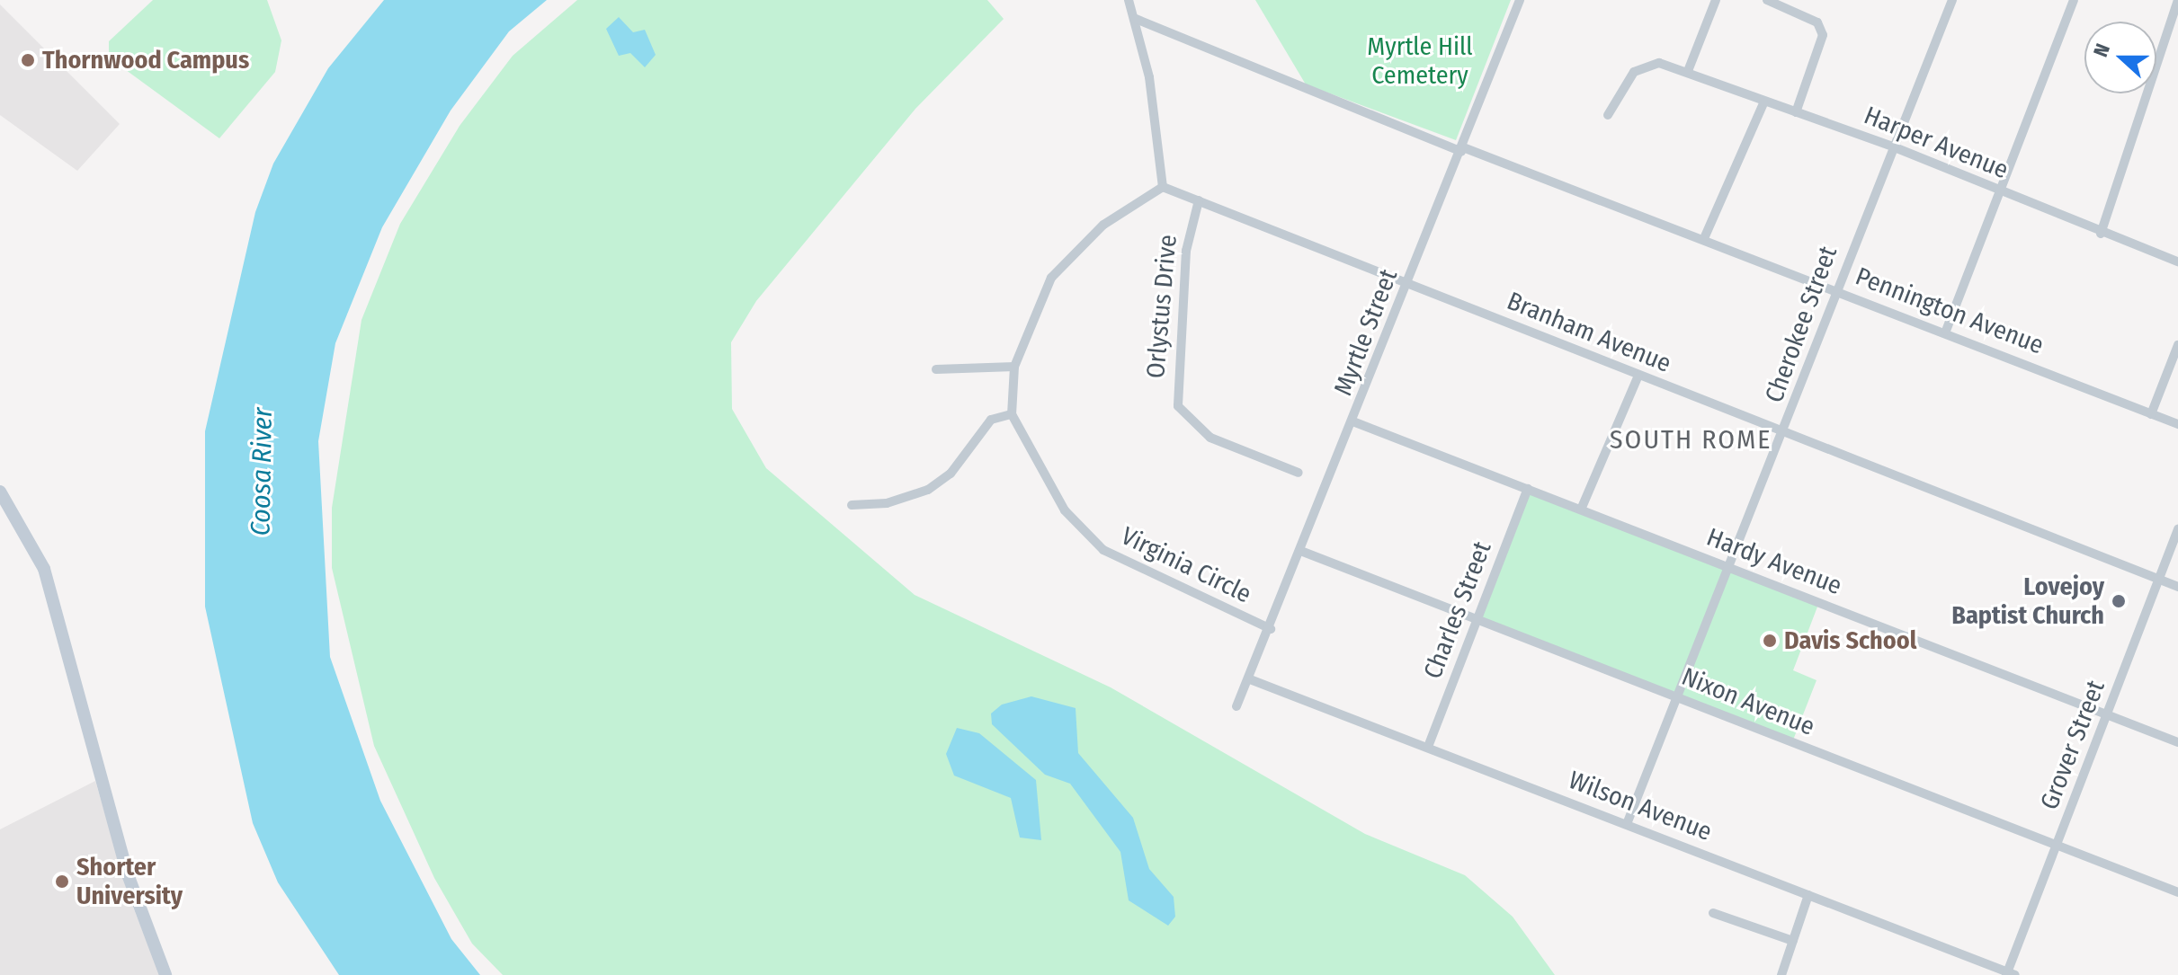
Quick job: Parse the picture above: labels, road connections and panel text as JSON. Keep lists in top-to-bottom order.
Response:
{
  "streets": {
    "street": [
      "Harper Avenue",
      "Orlystus Drive",
      "Pennington Avenue",
      "Cherokee Street",
      "Myrtle Street",
      "Branham Avenue",
      "Hardy Avenue",
      "Virginia Circle",
      "Charles Street",
      "Nixon Avenue",
      "Grover Street",
      "Wilson Avenue"
    ]
  },
  "crossings": [
    ["Harper Avenue", "Cherokee Street"],
    ["Orlystus Drive", "Branham Avenue"],
    ["Pennington Avenue", "Cherokee Street"],
    ["Pennington Avenue", "Myrtle Street"],
    ["Cherokee Street", "Branham Avenue"],
    ["Cherokee Street", "Hardy Avenue"],
    ["Cherokee Street", "Nixon Avenue"],
    ["Cherokee Street", "Wilson Avenue"],
    ["Myrtle Street", "Branham Avenue"],
    ["Myrtle Street", "Hardy Avenue"],
    ["Myrtle Street", "Virginia Circle"],
    ["Myrtle Street", "Nixon Avenue"],
    ["Myrtle Street", "Wilson Avenue"],
    ["Branham Avenue", "Grover Street"],
    ["Hardy Avenue", "Charles Street"],
    ["Hardy Avenue", "Grover Street"],
    ["Charles Street", "Nixon Avenue"],
    ["Charles Street", "Wilson Avenue"],
    ["Nixon Avenue", "Grover Street"],
    ["Grover Street", "Wilson Avenue"]
  ],
  "districts": ["SOUTH ROME"],
  "water": ["Coosa River"],
  "parks": ["Myrtle Hill Cemetery"],
  "places": [
    "Thornwood Campus",
    "Lovejoy Baptist Church",
    "Davis School",
    "Shorter University"
  ],
  "north": "left"
}
